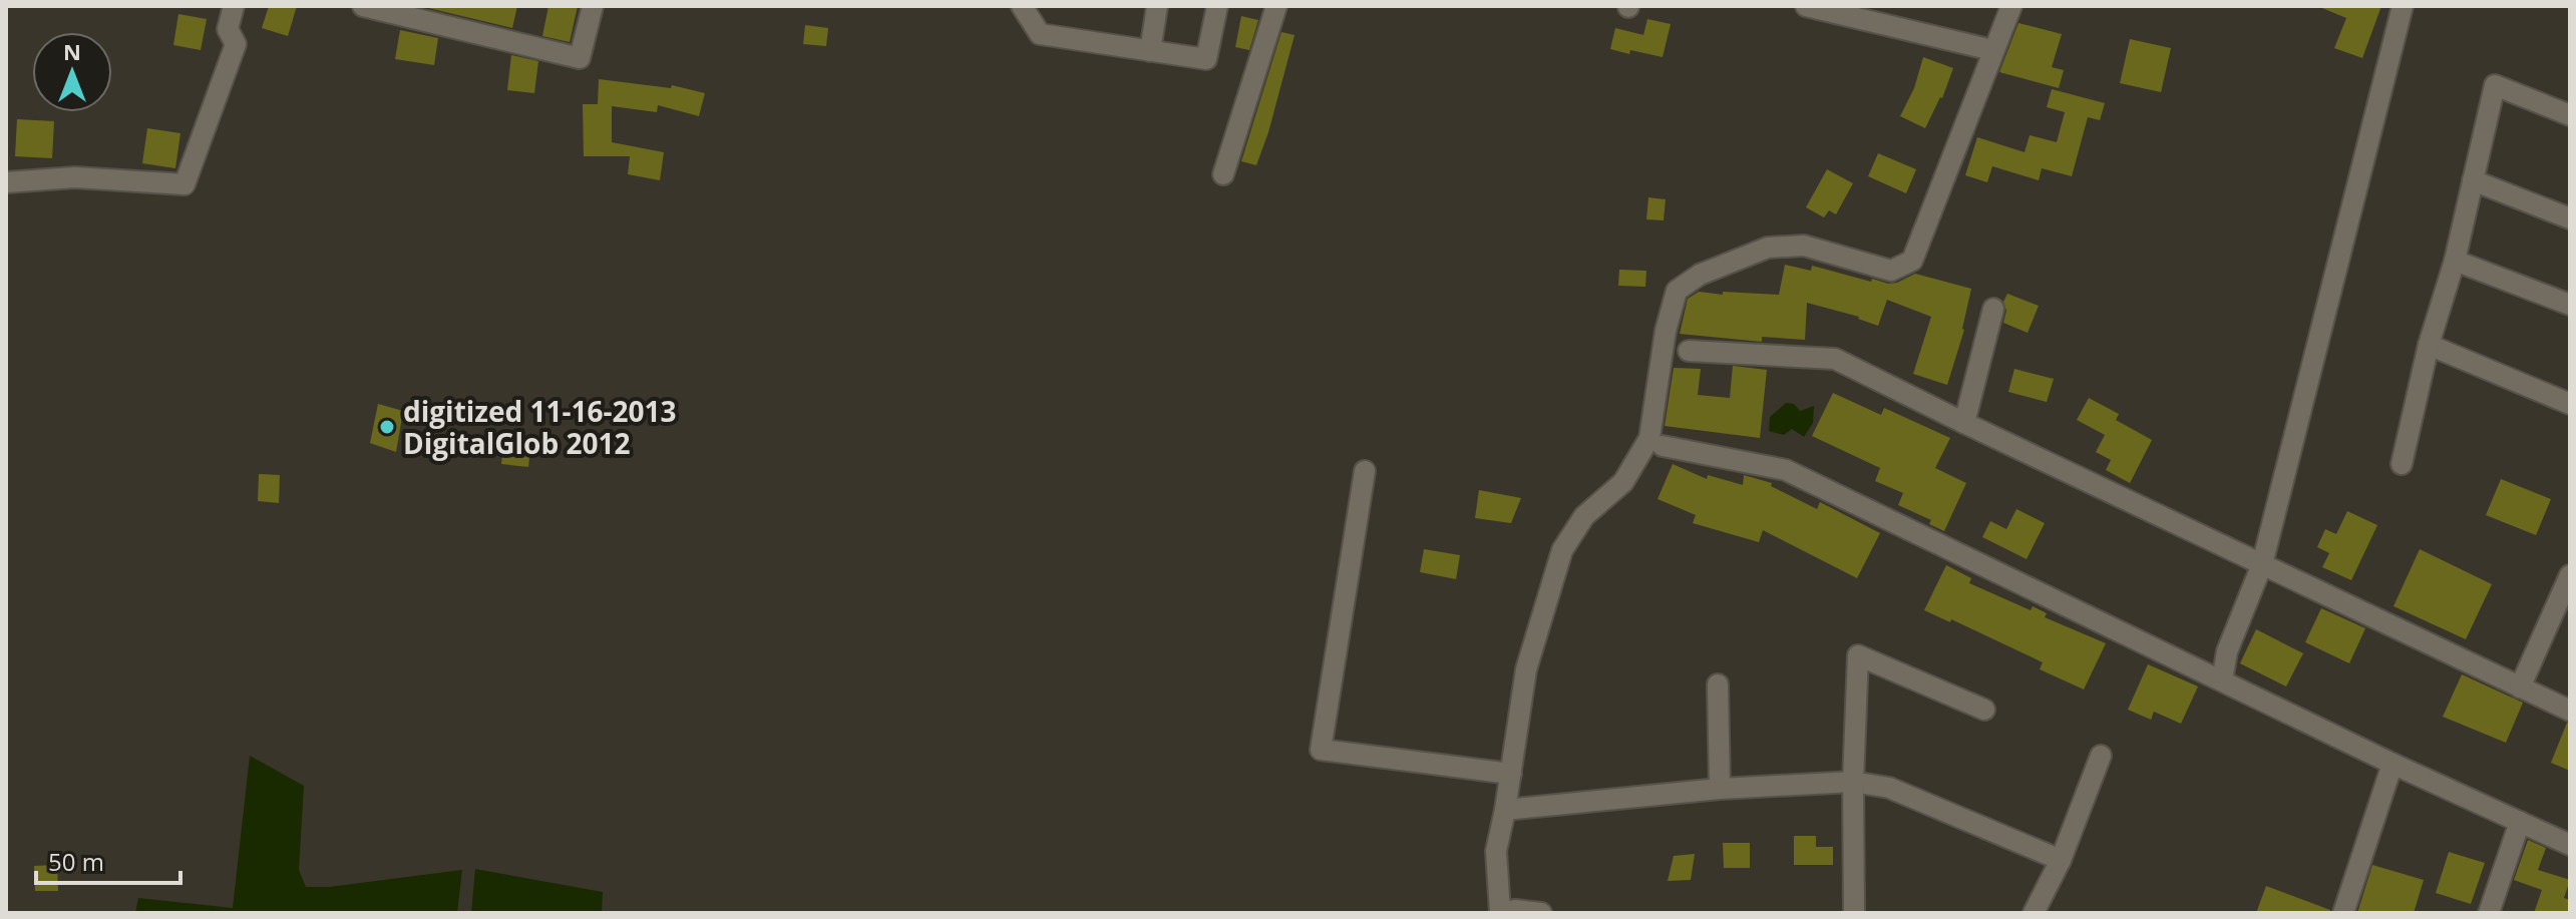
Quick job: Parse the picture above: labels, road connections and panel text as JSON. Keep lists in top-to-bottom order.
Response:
{
  "places": ["digitized 11-16-2013 DigitalGlob 2012"],
  "scale_bar": "50 m",
  "north": "top"
}
